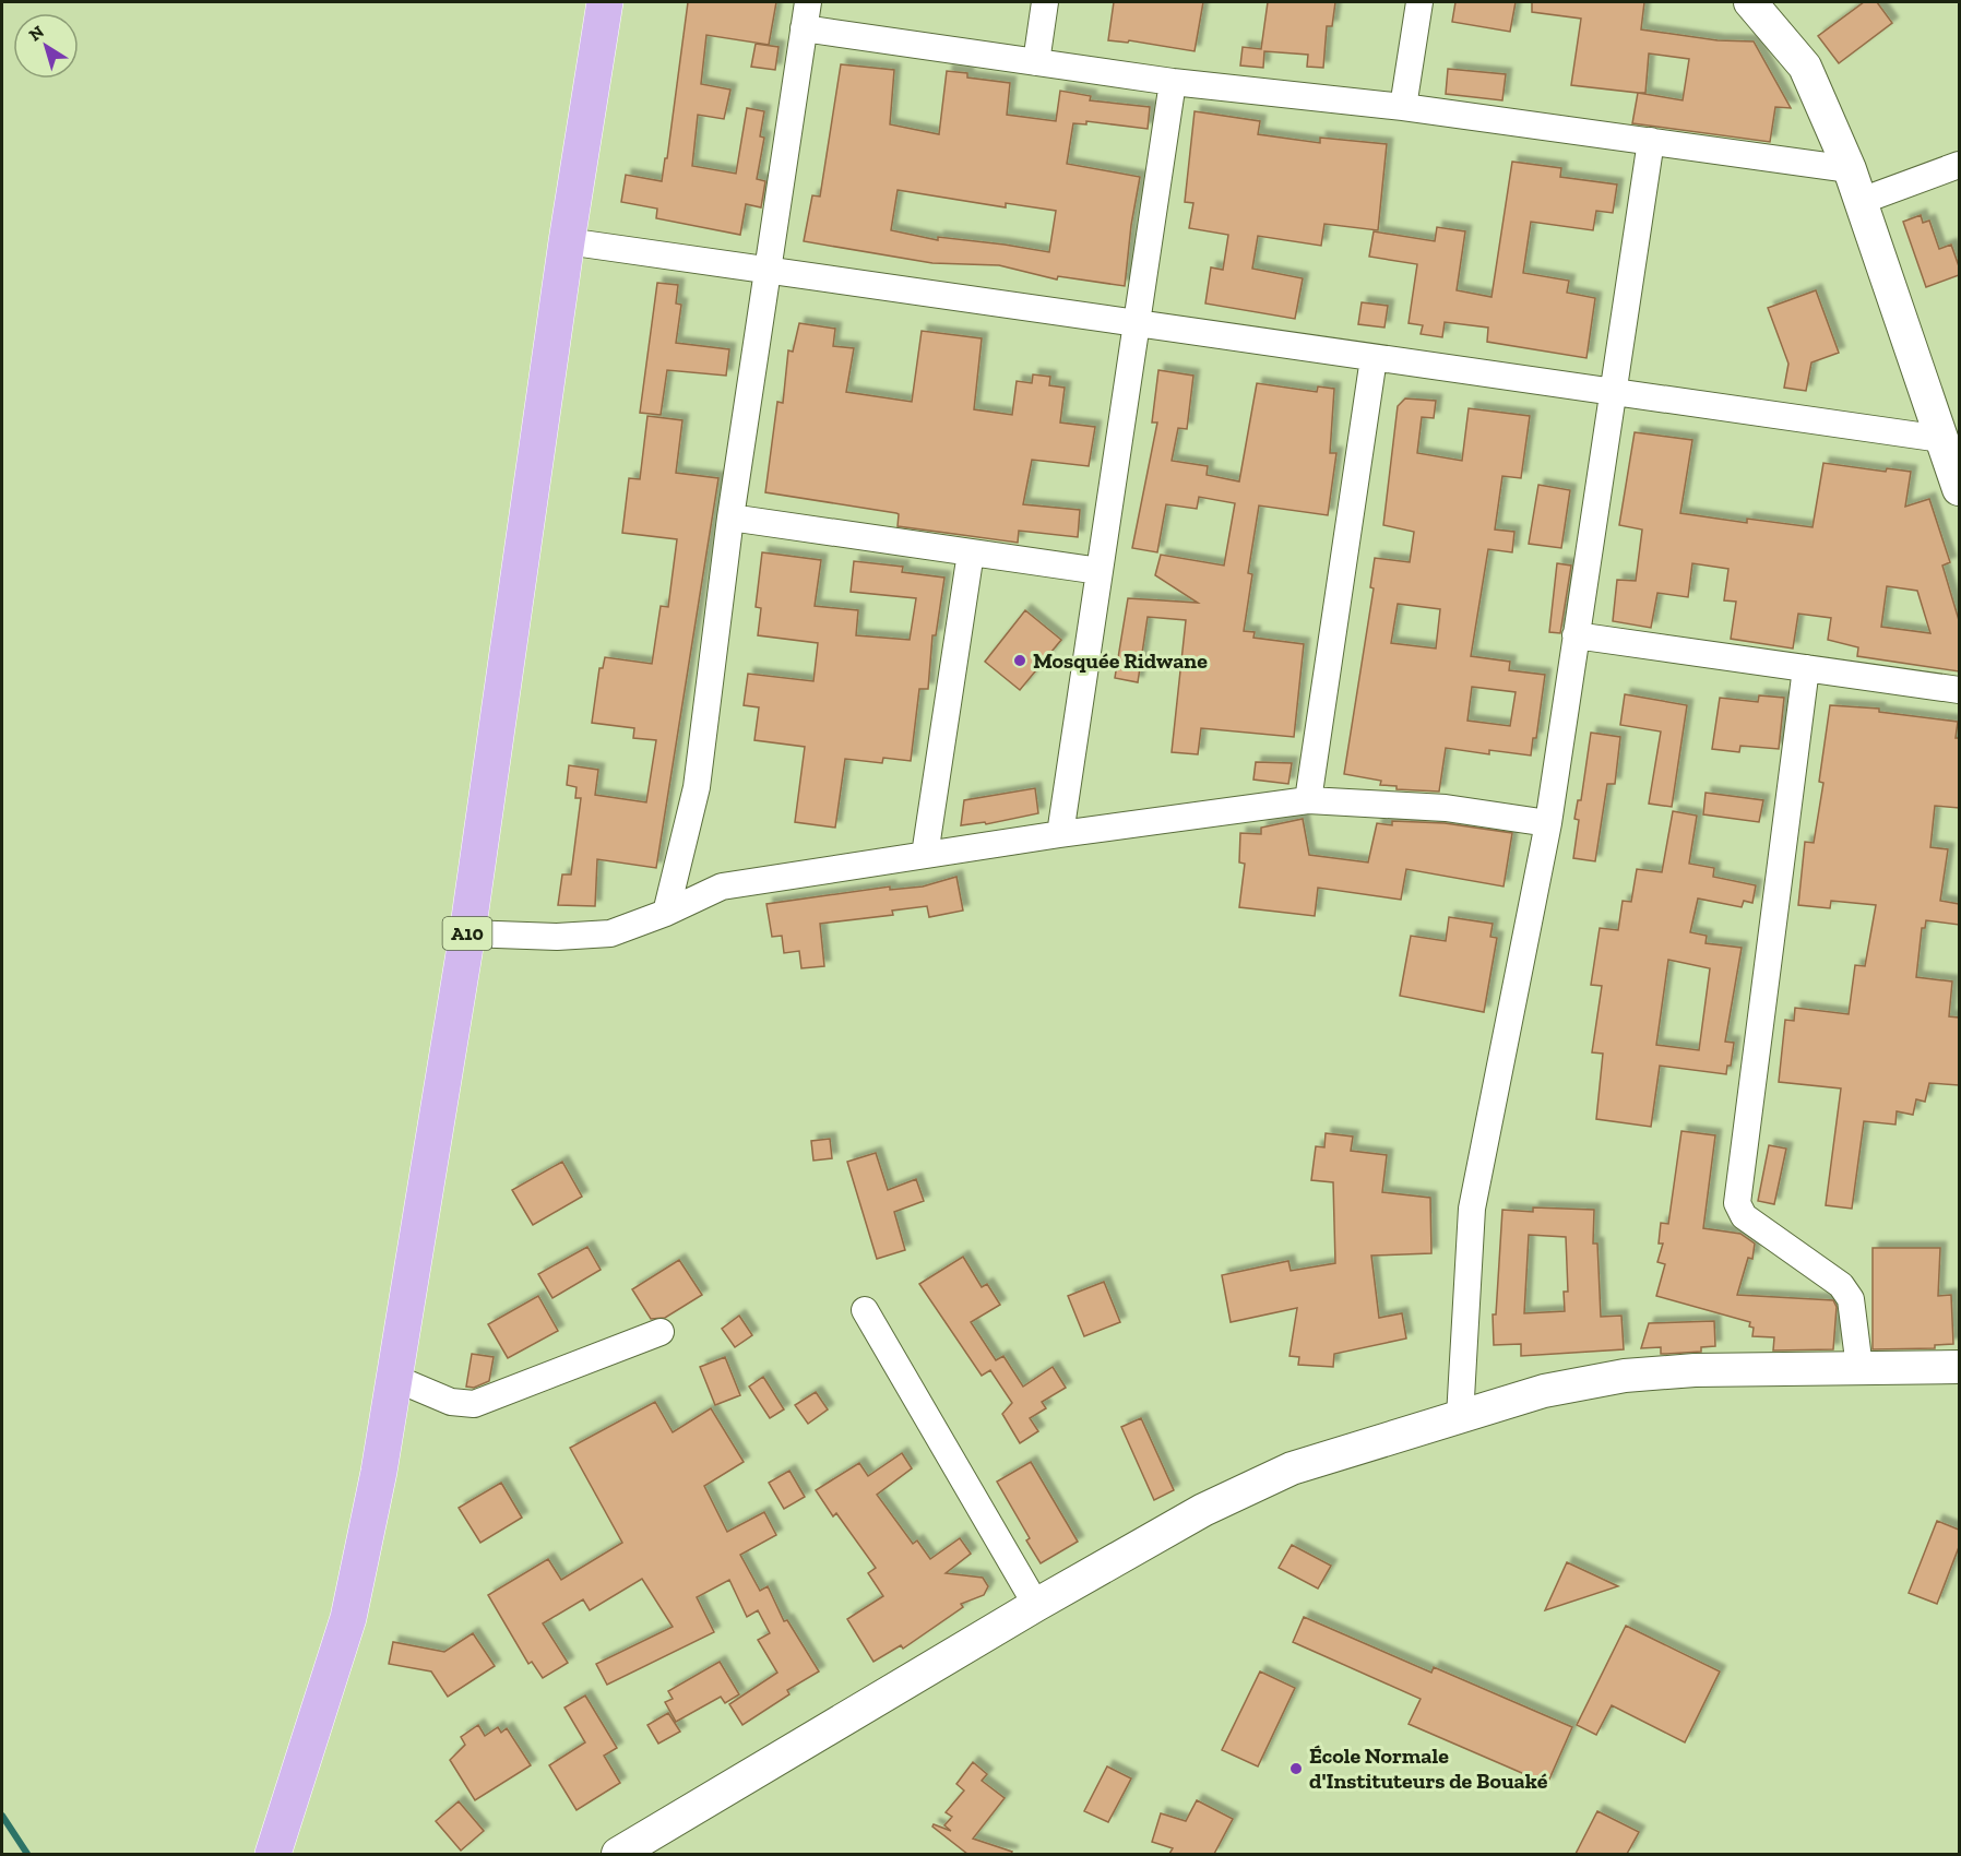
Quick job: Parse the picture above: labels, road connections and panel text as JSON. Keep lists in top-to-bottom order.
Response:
{
  "streets": {
    "main road": ["A10"]
  },
  "places": ["Mosquée Ridwane", "École Normale d'Instituteurs de Bouaké"],
  "north": "top left"
}
